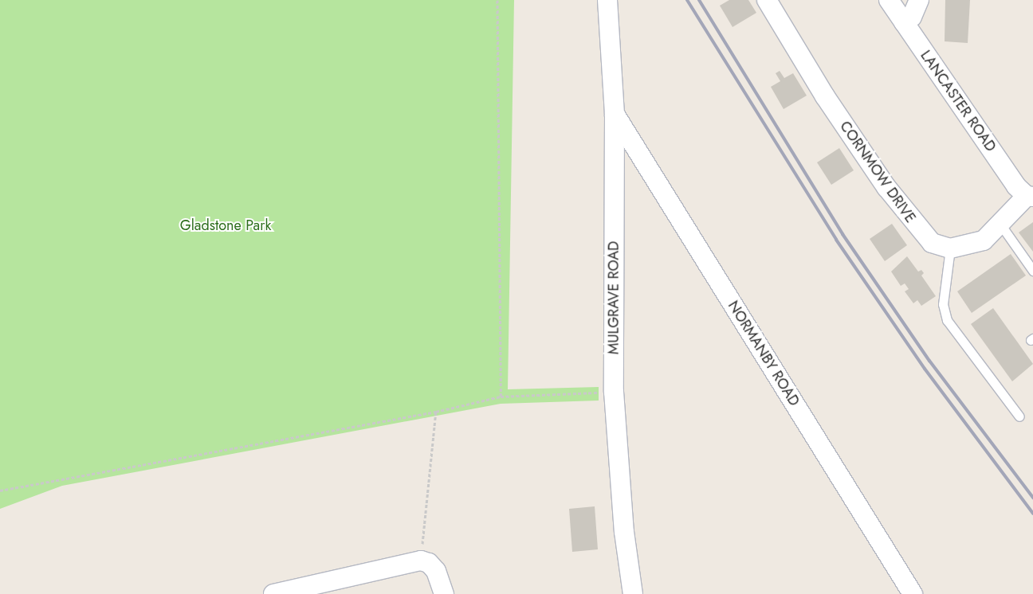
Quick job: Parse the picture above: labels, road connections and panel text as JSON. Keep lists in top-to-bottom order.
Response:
{
  "streets": {
    "street": [
      "LANCASTER ROAD",
      "CORNMOW DRIVE",
      "MULGRAVE ROAD",
      "NORMANBY ROAD"
    ]
  },
  "crossings": [
    ["MULGRAVE ROAD", "NORMANBY ROAD"]
  ],
  "parks": ["Gladstone Park"]
}
